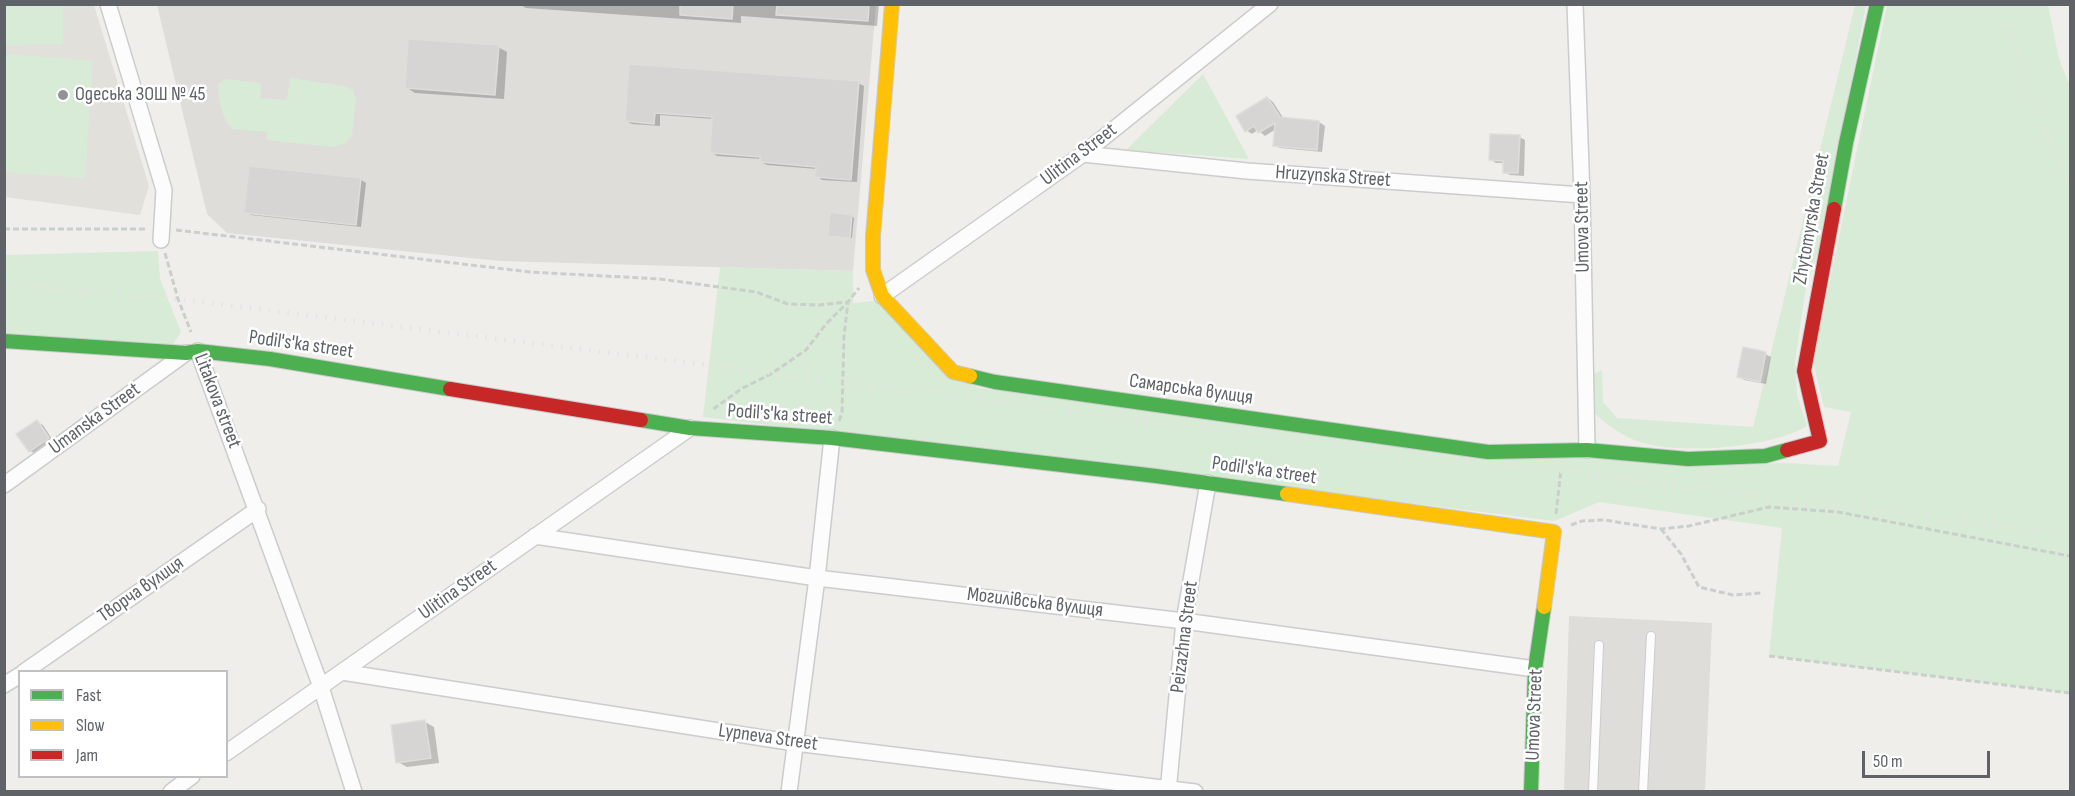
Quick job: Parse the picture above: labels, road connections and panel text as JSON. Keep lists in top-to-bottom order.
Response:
{
  "streets": {
    "street": [
      "Ulitina Street",
      "Hruzynska Street",
      "Zhytomyrska Street",
      "Umova Street",
      "Podil's'ka street",
      "Самарська вулиця",
      "Litakova street",
      "Umanska Street",
      "Творча вулиця",
      "Могилівська вулиця",
      "Peizazhna Street",
      "Lypneva Street"
    ]
  },
  "crossings": [
    ["Ulitina Street", "Hruzynska Street"],
    ["Ulitina Street", "Podil's'ka street"],
    ["Ulitina Street", "Самарська вулиця"],
    ["Ulitina Street", "Litakova street"],
    ["Ulitina Street", "Могилівська вулиця"],
    ["Ulitina Street", "Lypneva Street"],
    ["Hruzynska Street", "Umova Street"],
    ["Zhytomyrska Street", "Самарська вулиця"],
    ["Umova Street", "Podil's'ka street"],
    ["Umova Street", "Самарська вулиця"],
    ["Umova Street", "Могилівська вулиця"],
    ["Podil's'ka street", "Litakova street"],
    ["Podil's'ka street", "Umanska Street"],
    ["Podil's'ka street", "Peizazhna Street"],
    ["Litakova street", "Umanska Street"],
    ["Litakova street", "Творча вулиця"],
    ["Могилівська вулиця", "Peizazhna Street"],
    ["Peizazhna Street", "Lypneva Street"]
  ],
  "places": ["Одеська ЗОШ № 45"],
  "legend": ["Fast", "Slow", "Jam"],
  "scale_bar": "50 m"
}
